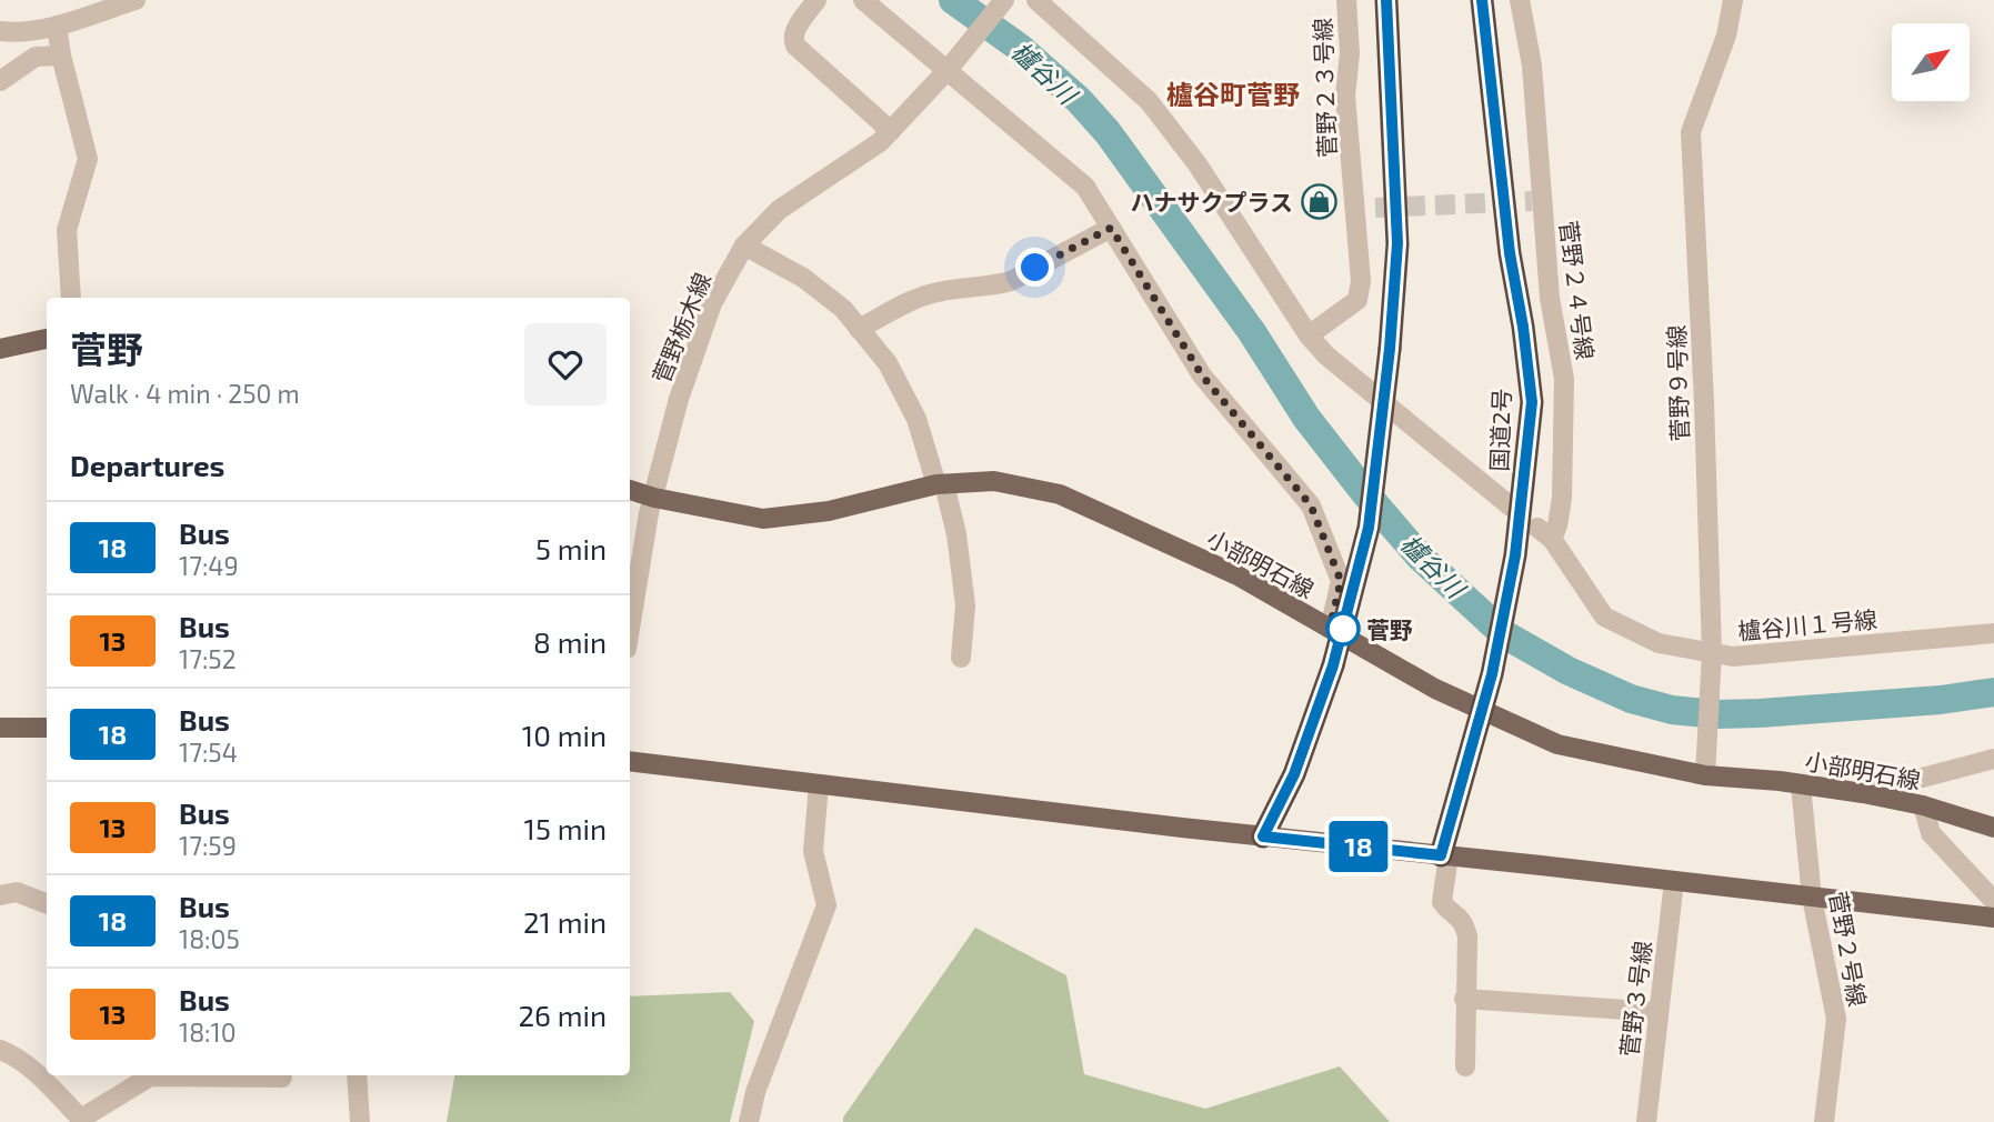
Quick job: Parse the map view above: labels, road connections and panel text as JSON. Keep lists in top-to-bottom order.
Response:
{
  "streets": {
    "highway": ["国道2号"],
    "main road": ["小部明石線"],
    "street": [
      "菅野２３号線",
      "菅野２４号線",
      "菅野栃木線",
      "菅野９号線",
      "櫨谷川１号線",
      "菅野２号線",
      "菅野３号線"
    ]
  },
  "crossings": [
    ["菅野２４号線", "櫨谷川１号線"],
    ["菅野栃木線", "小部明石線"],
    ["菅野９号線", "小部明石線"],
    ["菅野９号線", "櫨谷川１号線"],
    ["国道2号", "小部明石線"],
    ["小部明石線", "菅野２号線"]
  ],
  "districts": ["櫨谷町菅野"],
  "water": ["櫨谷川"],
  "places": {
    "shop": ["ハナサクプラス"],
    "other": ["菅野"]
  },
  "lines": ["bus line 18"],
  "north": "top right",
  "page": {
    "on_map": "18",
    "heading": [
      ["菅野", "Walk · 4 min · 250 m"],
      "Departures"
    ],
    "list": [
      {
        "mark": "18",
        "name": "Bus",
        "note": "17:49",
        "value": "5 min"
      },
      {
        "mark": "13",
        "name": "Bus",
        "note": "17:52",
        "value": "8 min"
      },
      {
        "mark": "18",
        "name": "Bus",
        "note": "17:54",
        "value": "10 min"
      },
      {
        "mark": "13",
        "name": "Bus",
        "note": "17:59",
        "value": "15 min"
      },
      {
        "mark": "18",
        "name": "Bus",
        "note": "18:05",
        "value": "21 min"
      },
      {
        "mark": "13",
        "name": "Bus",
        "note": "18:10",
        "value": "26 min"
      }
    ]
  }
}
